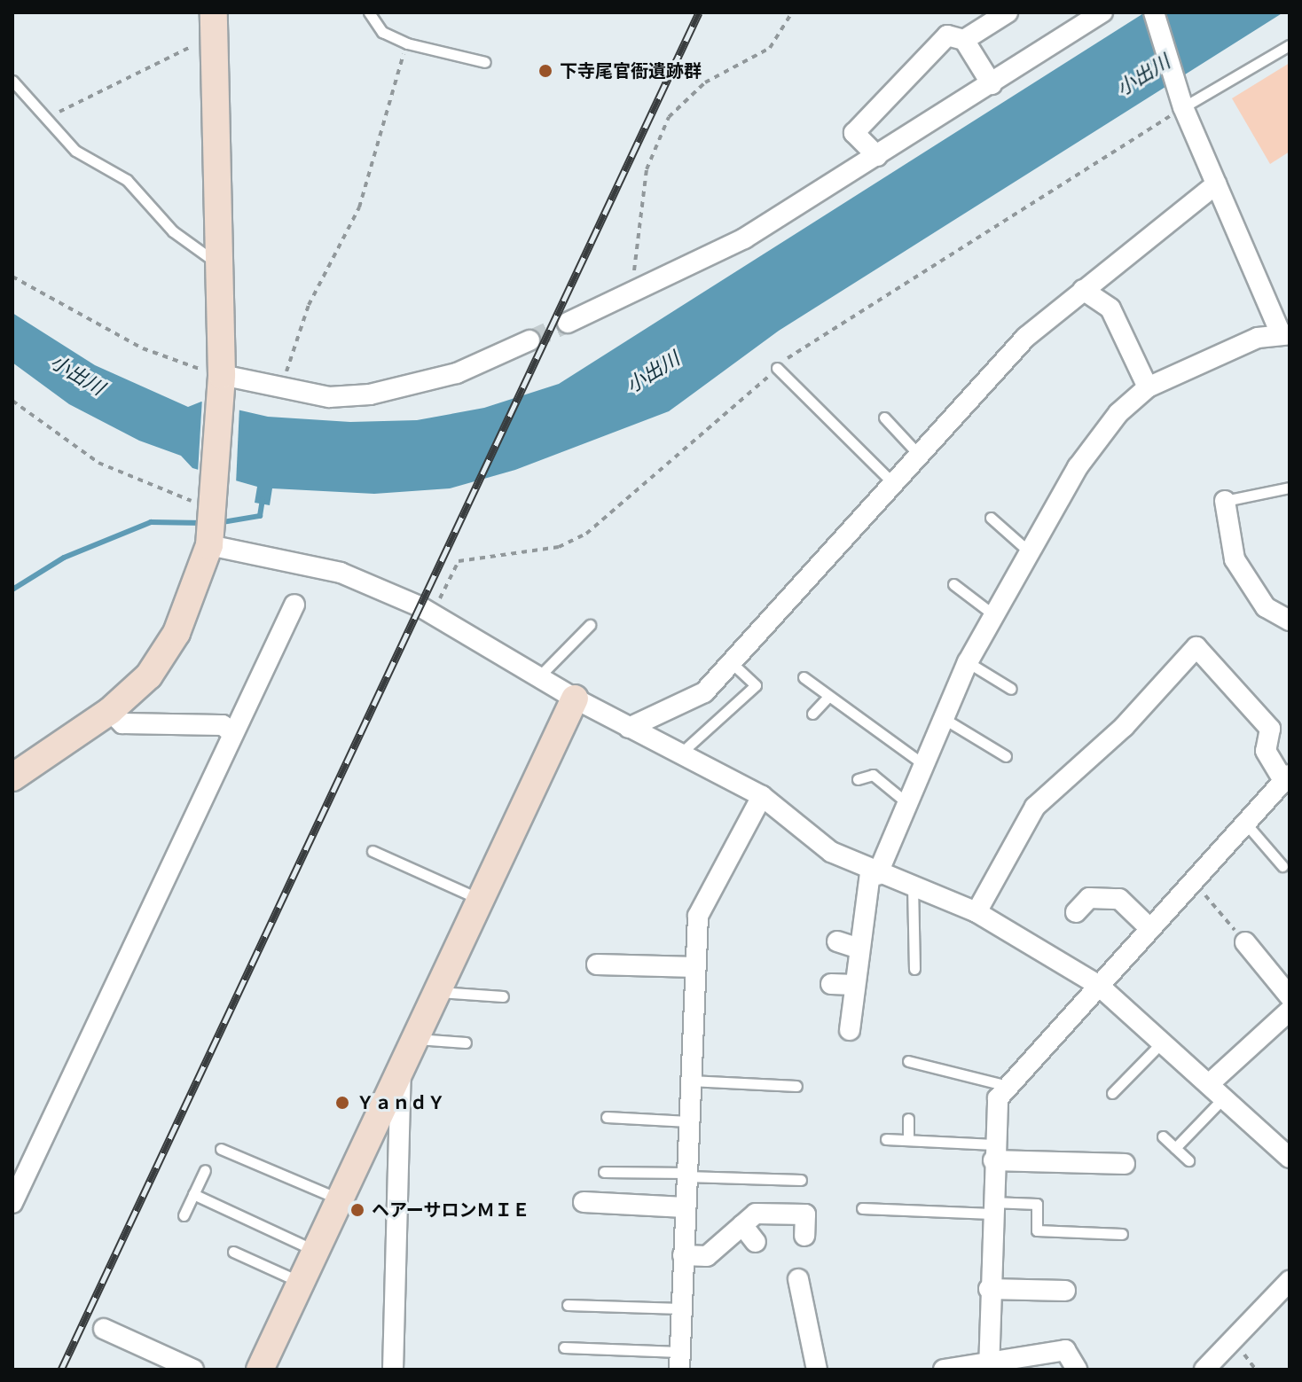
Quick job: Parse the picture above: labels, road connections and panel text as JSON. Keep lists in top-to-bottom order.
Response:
{
  "water": ["小出川"],
  "places": ["下寺尾官衙遺跡群", "ＹａｎｄＹ", "ヘアーサロンＭＩＥ"]
}
